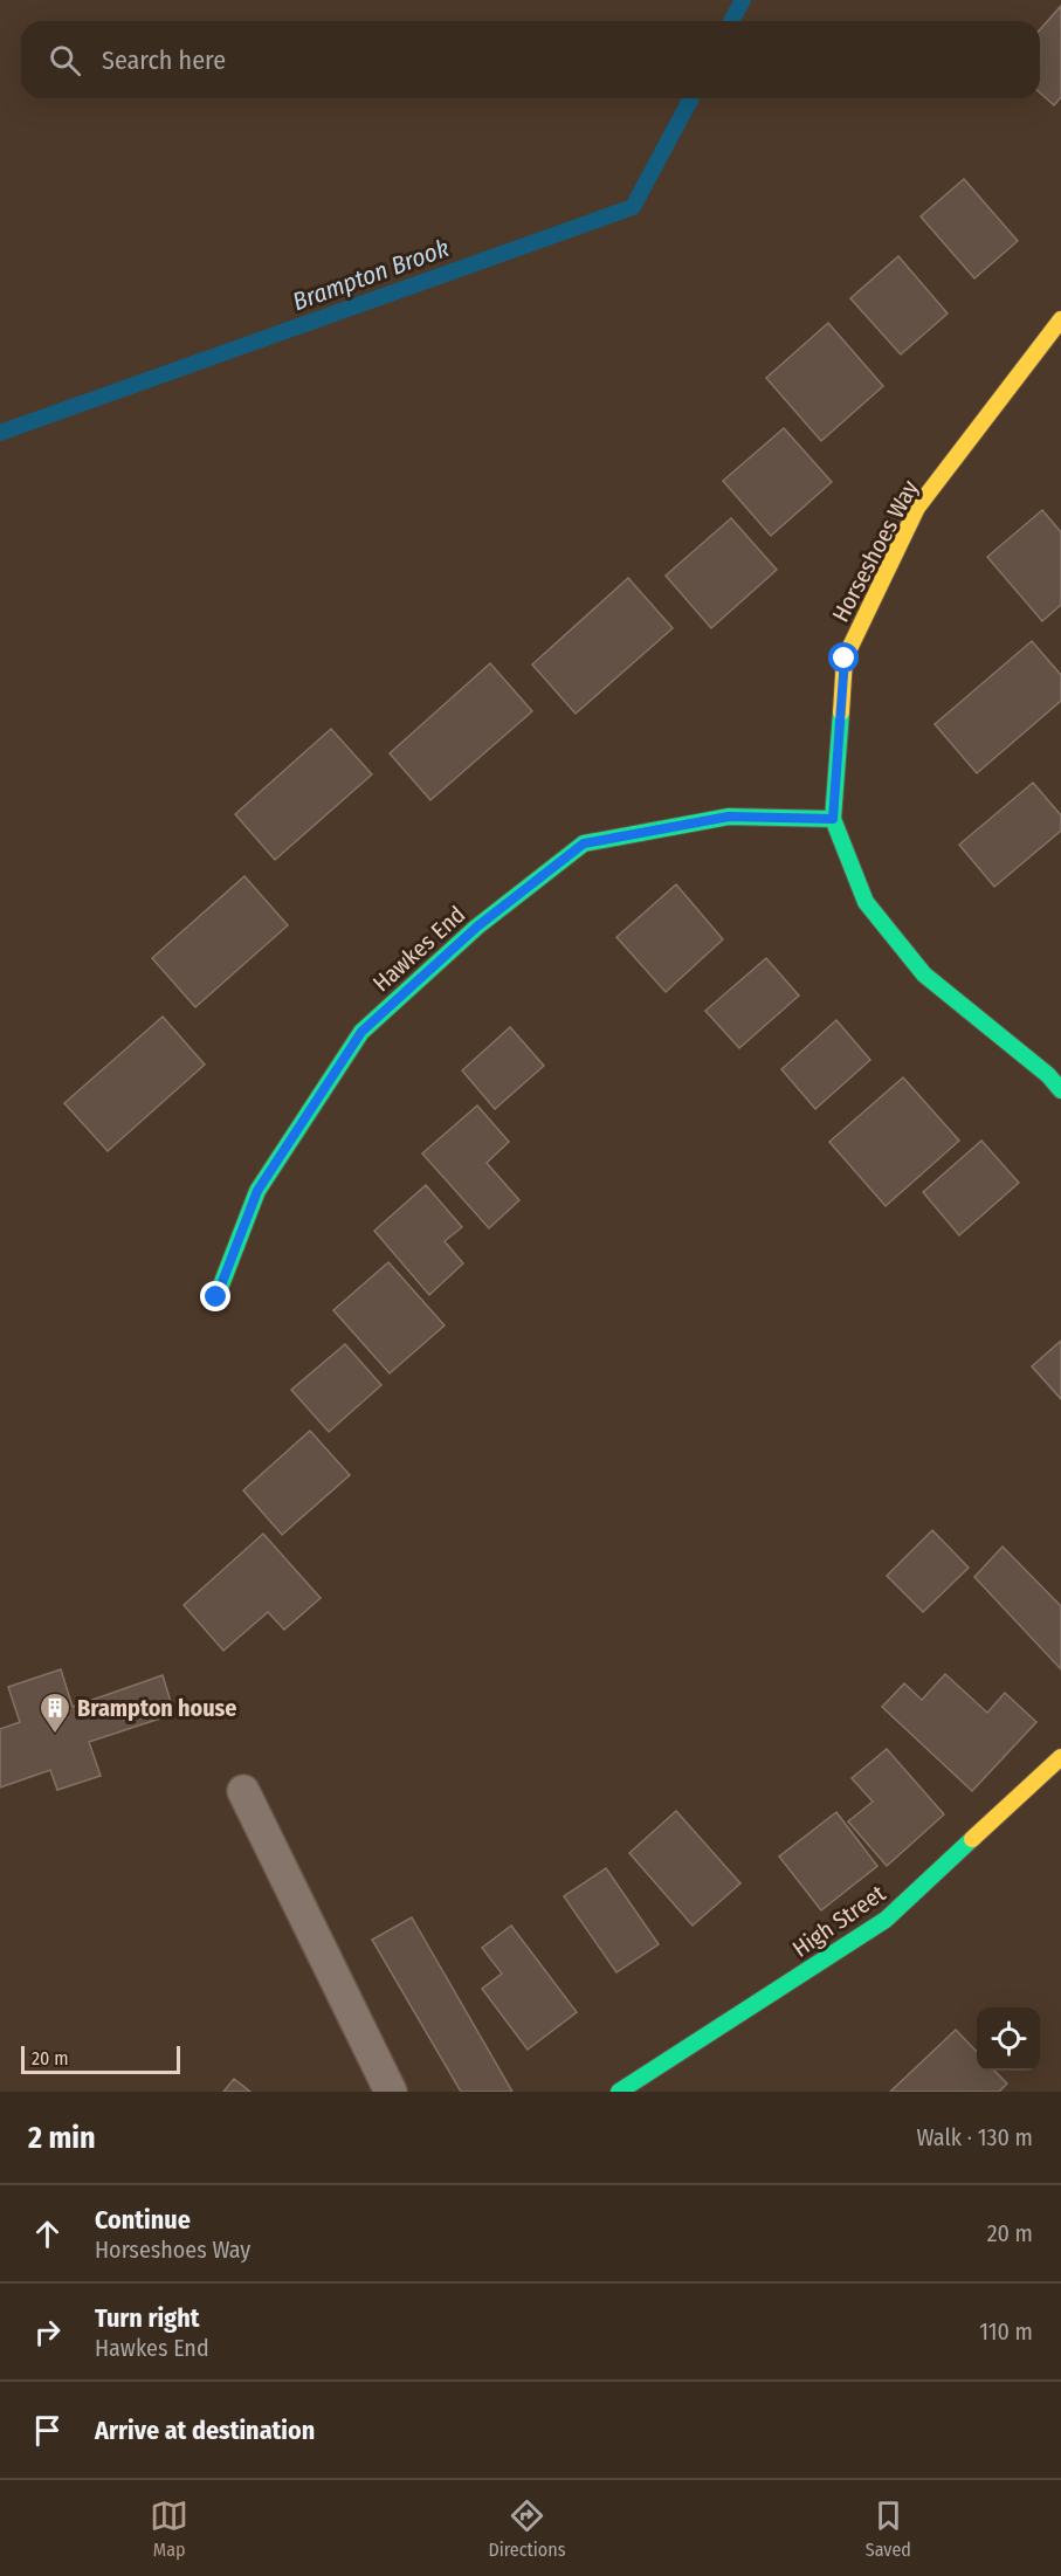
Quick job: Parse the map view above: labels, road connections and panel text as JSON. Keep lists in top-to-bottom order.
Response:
{
  "streets": {
    "street": ["Horseshoes Way", "Hawkes End", "High Street"]
  },
  "crossings": [
    ["Horseshoes Way", "Hawkes End"]
  ],
  "water": ["Brampton Brook"],
  "places": {
    "building": ["Brampton house"]
  },
  "scale_bar": "20 m",
  "page": {
    "search": "Search here",
    "scale": "20 m",
    "heading": ["2 min", "Walk · 130 m"],
    "list": [
      ["Continue", "Horseshoes Way", "20 m"],
      ["Turn right", "Hawkes End", "110 m"],
      "Arrive at destination"
    ],
    "nav": ["Map", "Directions", "Saved"]
  }
}
